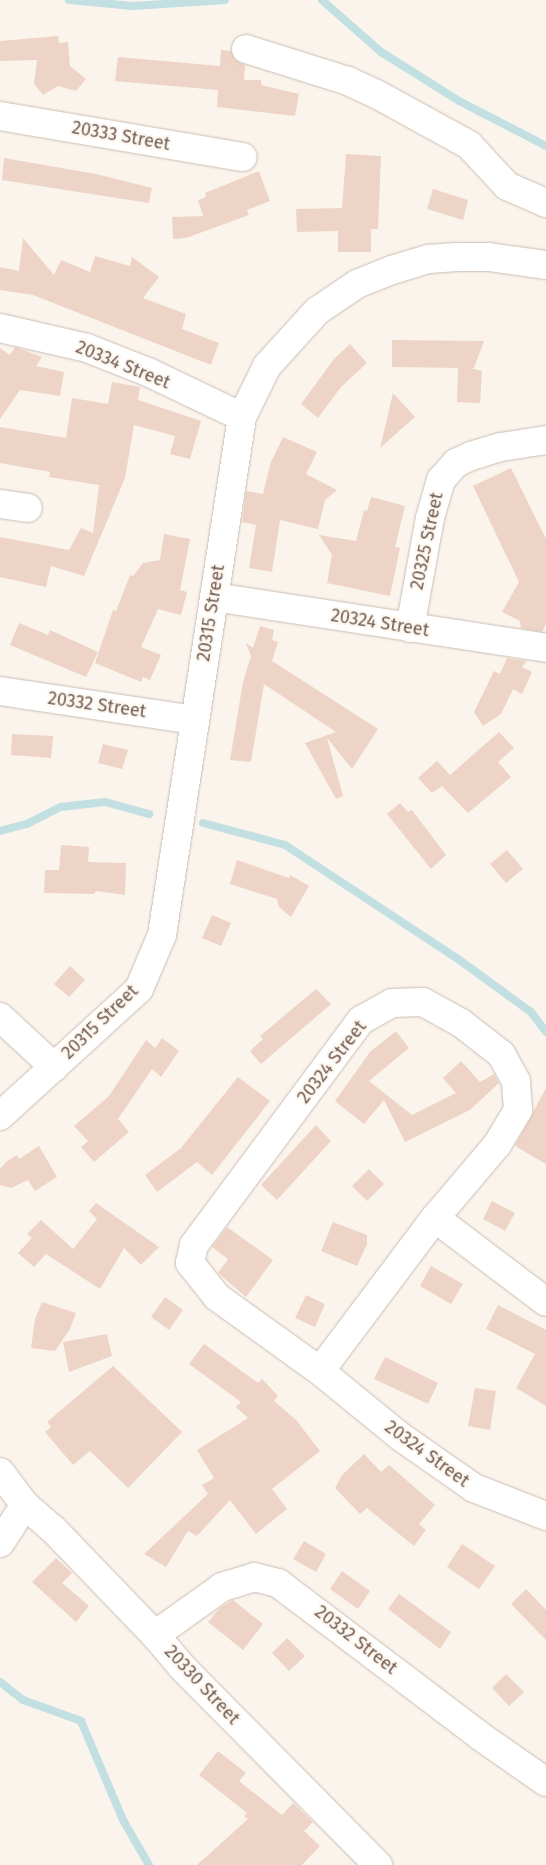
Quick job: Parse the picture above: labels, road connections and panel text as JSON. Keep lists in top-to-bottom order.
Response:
{
  "streets": {
    "street": [
      "20333 Street",
      "20334 Street",
      "20325 Street",
      "20315 Street",
      "20324 Street",
      "20332 Street",
      "20330 Street"
    ]
  },
  "crossings": [
    ["20334 Street", "20315 Street"],
    ["20325 Street", "20324 Street"],
    ["20315 Street", "20324 Street"],
    ["20315 Street", "20332 Street"],
    ["20332 Street", "20330 Street"]
  ]
}
